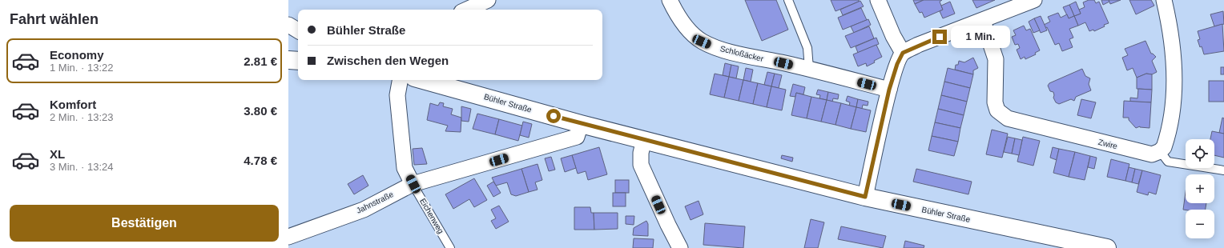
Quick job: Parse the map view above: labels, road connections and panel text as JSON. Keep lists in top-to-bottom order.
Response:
{
  "streets": {
    "street": [
      "Schloßäcker",
      "Bühler Straße",
      "Zwire",
      "Jahnstraße"
    ],
    "lane": ["Eichenweg"]
  },
  "crossings": [
    ["Bühler Straße", "Jahnstraße"],
    ["Jahnstraße", "Eichenweg"]
  ],
  "page": {
    "heading": "Fahrt wählen",
    "banner": ["Bühler Straße", "Zwischen den Wegen"],
    "bubble": "1 Min.",
    "list": [
      {
        "name": "Economy",
        "note": "1 Min. · 13:22",
        "value": "2.81 €"
      },
      {
        "name": "Komfort",
        "note": "2 Min. · 13:23",
        "value": "3.80 €"
      },
      {
        "name": "XL",
        "note": "3 Min. · 13:24",
        "value": "4.78 €"
      }
    ],
    "map_buttons": ["+", "−"],
    "buttons": "Bestätigen"
  }
}
